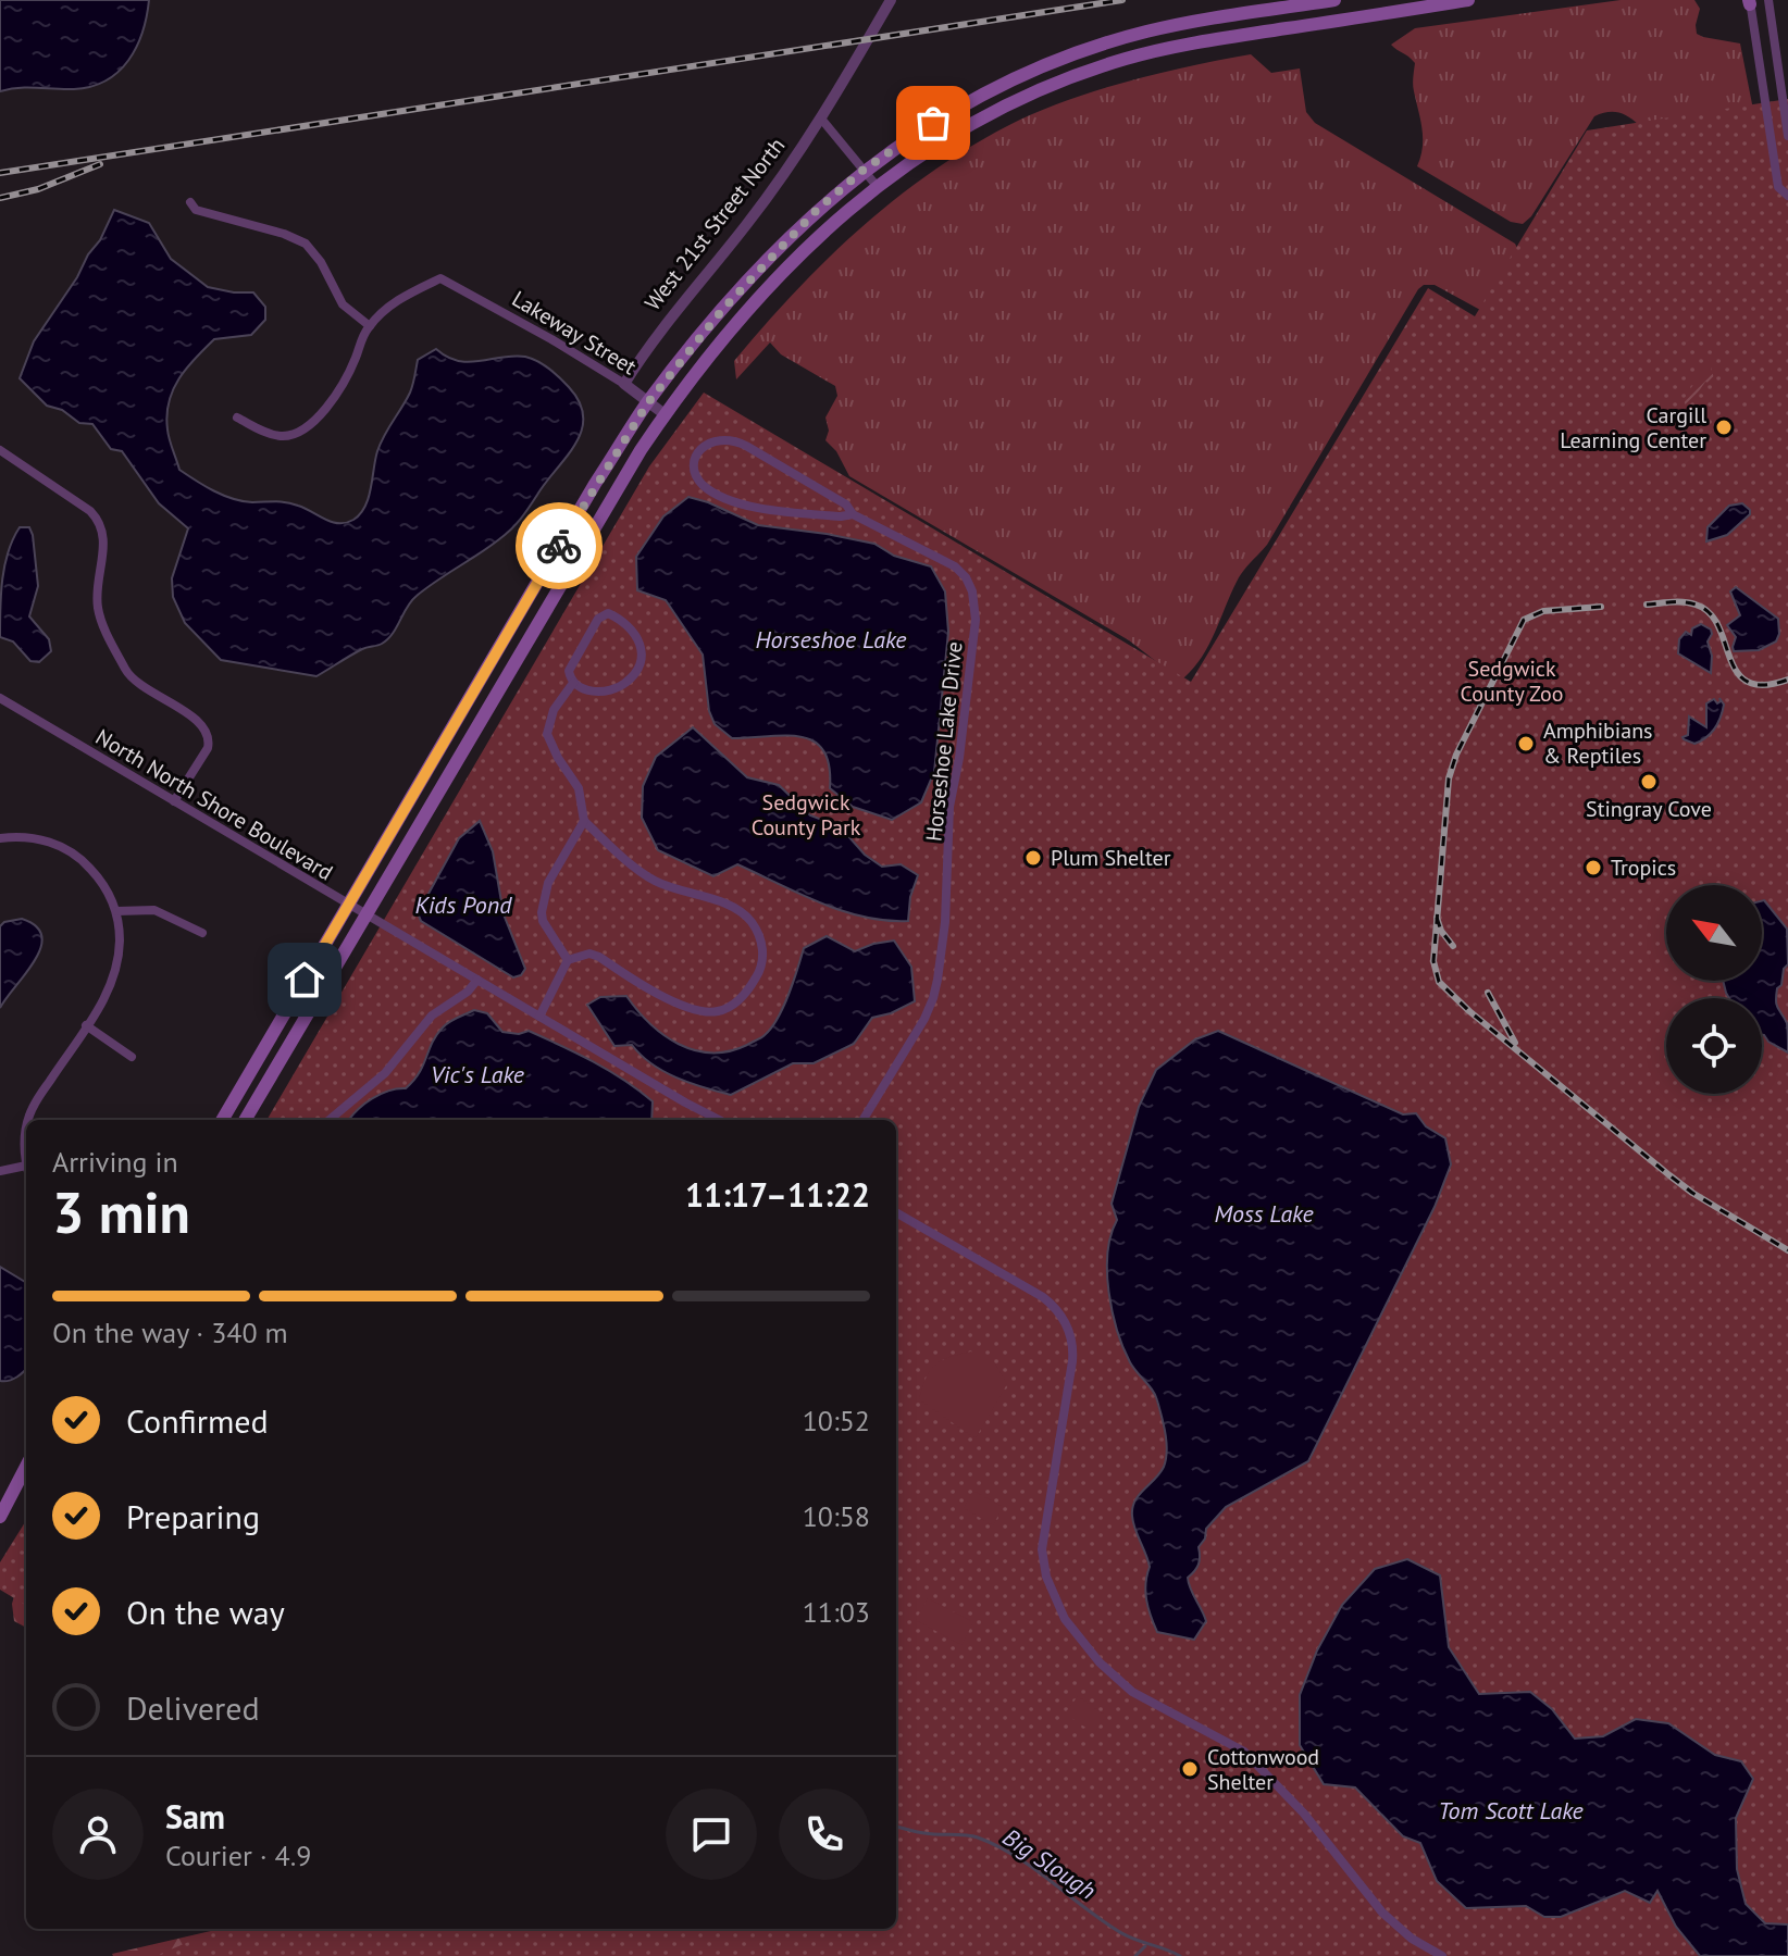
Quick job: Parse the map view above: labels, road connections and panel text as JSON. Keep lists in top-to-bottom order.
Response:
{
  "streets": {
    "street": [
      "West 21st Street North",
      "Lakeway Street",
      "Horseshoe Lake Drive",
      "North North Shore Boulevard"
    ]
  },
  "crossings": [
    ["West 21st Street North", "Lakeway Street"]
  ],
  "water": [
    "Horseshoe Lake",
    "Kids Pond",
    "Vic's Lake",
    "Moss Lake",
    "Tom Scott Lake",
    "Big Slough"
  ],
  "parks": ["Sedgwick County Zoo", "Sedgwick County Park"],
  "places": [
    "Cargill Learning Center",
    "Amphibians & Reptiles",
    "Stingray Cove",
    "Plum Shelter",
    "Tropics",
    "Cottonwood Shelter"
  ],
  "north": "top left",
  "page": {
    "heading": ["3 min", "Arriving in", "11:17–11:22"],
    "panel": ["Sam", "Courier · 4.9"],
    "bar": "On the way · 340 m",
    "list": [
      ["Confirmed", "10:52"],
      ["Preparing", "10:58"],
      ["On the way", "11:03"],
      "Delivered"
    ]
  }
}
